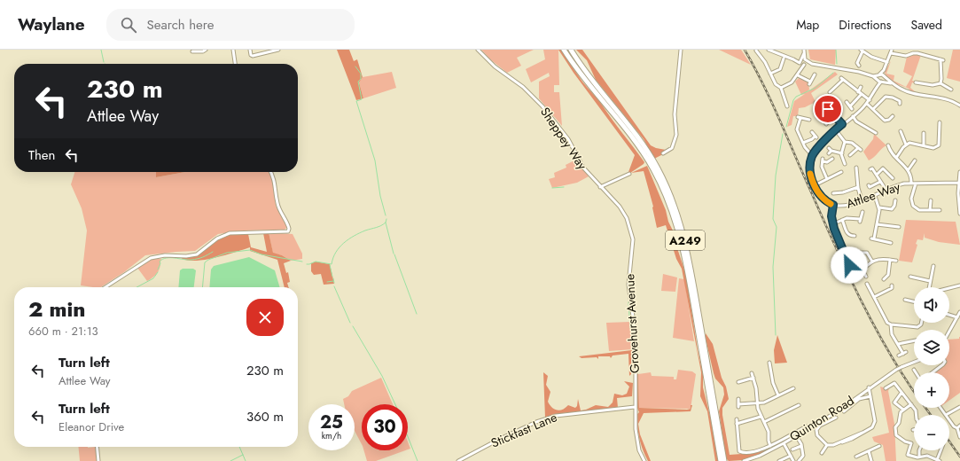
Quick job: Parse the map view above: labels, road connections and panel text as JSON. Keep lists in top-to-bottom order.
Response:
{
  "streets": {
    "highway": ["A249"],
    "street": [
      "Sheppey Way",
      "Attlee Way",
      "Grovehurst Avenue",
      "Quinton Road",
      "Stickfast Lane"
    ]
  },
  "crossings": [
    ["Sheppey Way", "Grovehurst Avenue"],
    ["Grovehurst Avenue", "Stickfast Lane"]
  ],
  "page": {
    "header": "Waylane",
    "search": "Search here",
    "nav": ["Map", "Directions", "Saved"],
    "turn": ["230 m", "Attlee Way"],
    "then": "Then",
    "map_buttons": ["+", "−"],
    "heading": ["2 min", "660 m · 21:13"],
    "list": [
      {
        "name": "Turn left",
        "note": "Attlee Way",
        "value": "230 m"
      },
      {
        "name": "Turn left",
        "note": "Eleanor Drive",
        "value": "360 m"
      }
    ],
    "speed": "25 km/h",
    "limit": "30"
  }
}
